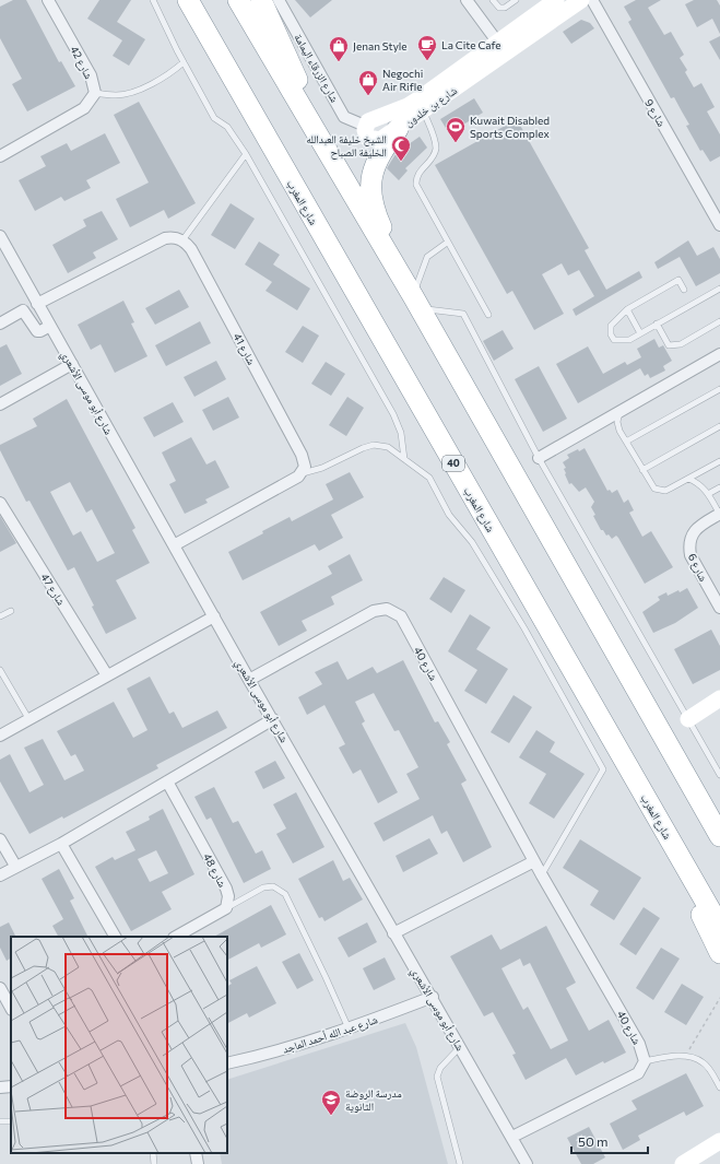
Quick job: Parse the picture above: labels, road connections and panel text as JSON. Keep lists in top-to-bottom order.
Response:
{
  "streets": {
    "highway": ["شارع المغرب", "40"],
    "street": [
      "شارع 42",
      "شارع الزرقاء اليمامة",
      "شارع بن خلدون",
      "شارع 9",
      "شارع 41",
      "شارع أبو موسى الأشعري",
      "شارع 6",
      "شارع 47",
      "شارع 40",
      "شارع 48",
      "شارع عبد الله أحمد الماجد"
    ]
  },
  "crossings": [
    ["شارع الزرقاء اليمامة", "شارع بن خلدون"],
    ["شارع أبو موسى الأشعري", "شارع 40"],
    ["شارع أبو موسى الأشعري", "شارع عبد الله أحمد الماجد"]
  ],
  "places": {
    "cafe": ["La Cite Cafe"],
    "shop": ["Jenan Style", "Negochi Air Rifle"],
    "sports": ["Kuwait Disabled Sports Complex"],
    "mosque": ["الشيخ خليفة العبدالله الخليفة الصباح"],
    "school or university": ["مدرسة الروضة الثانوية"]
  },
  "scale_bar": "50 m"
}
